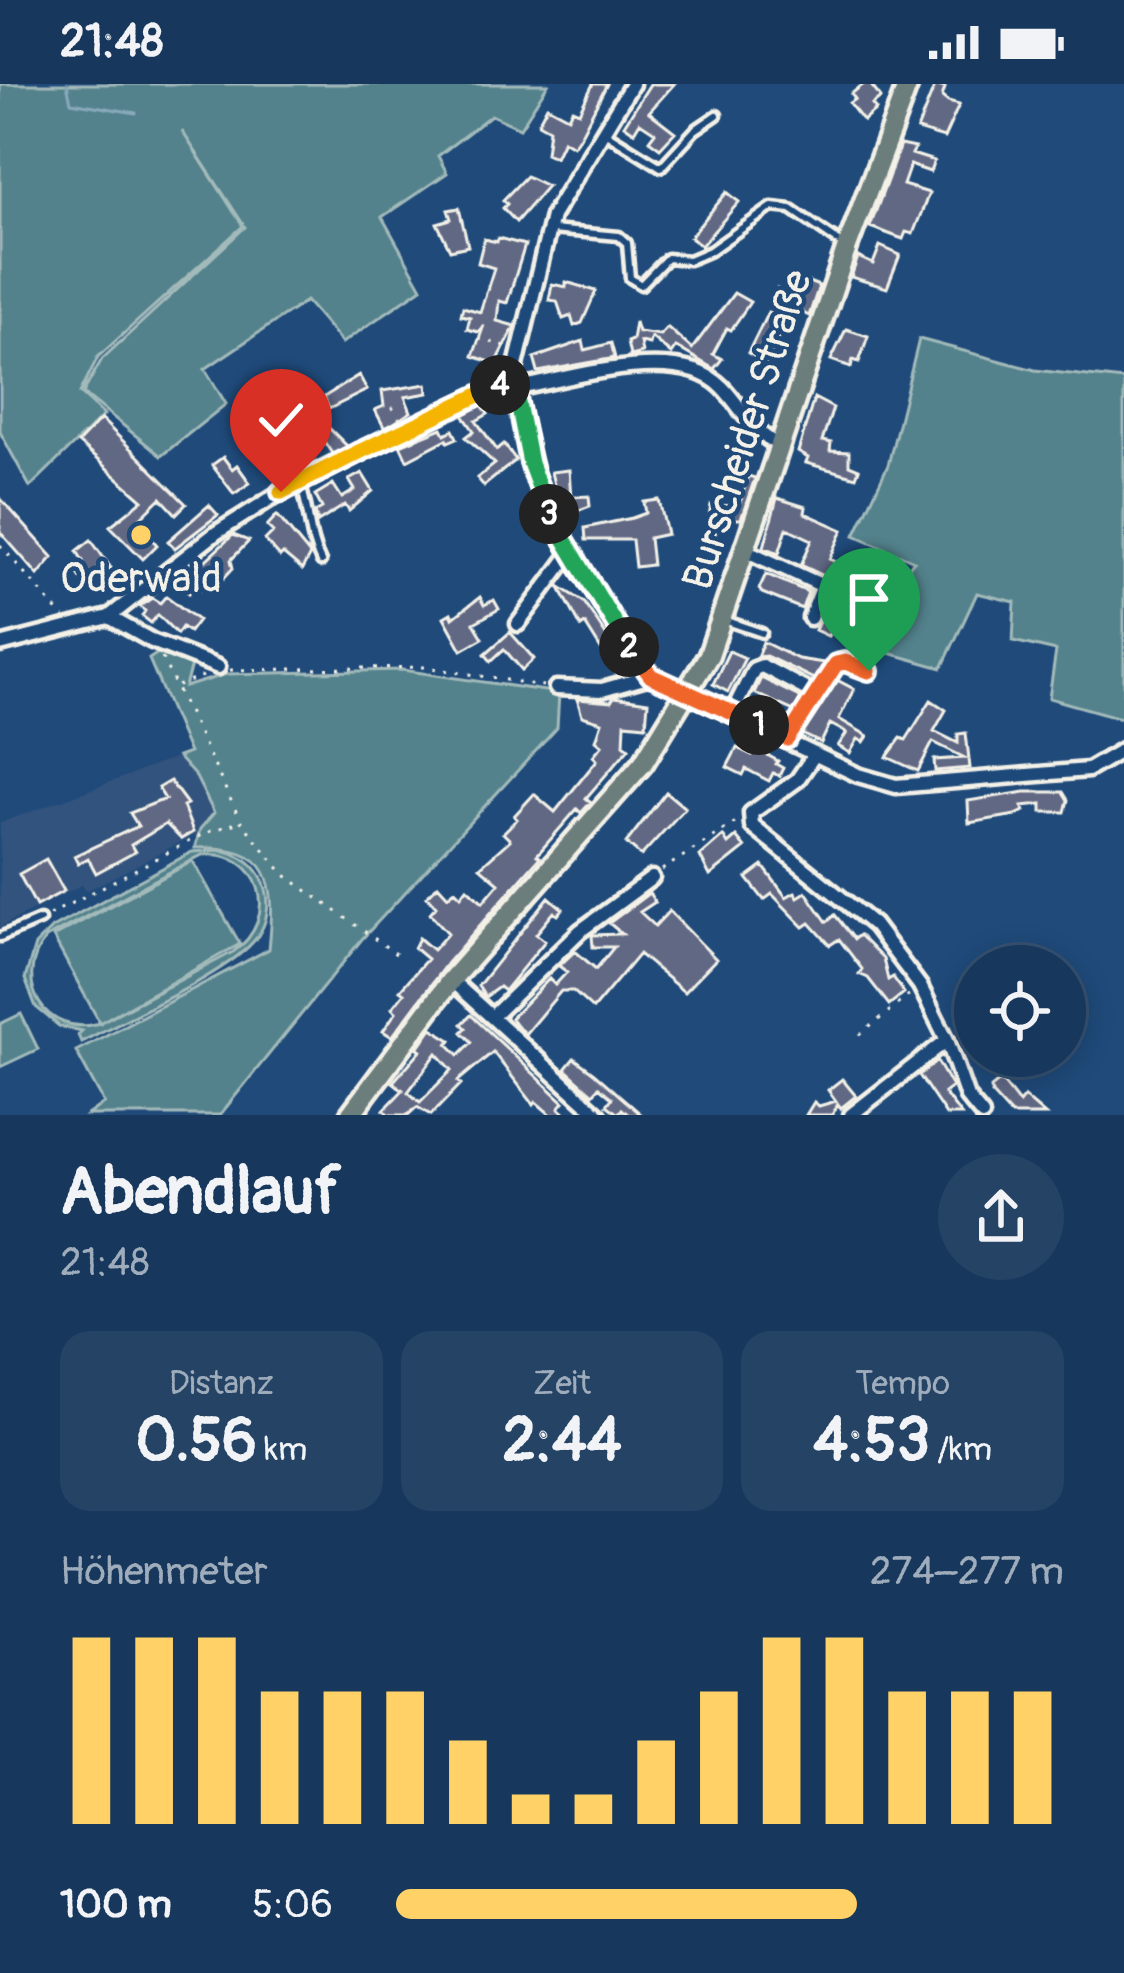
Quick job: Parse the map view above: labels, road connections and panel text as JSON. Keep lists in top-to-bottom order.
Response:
{
  "streets": {
    "main road": ["Burscheider Straße"]
  },
  "places": ["Oderwald"],
  "page": {
    "status": "21:48",
    "pins": [
      "4",
      "3",
      "2",
      "1"
    ],
    "heading": ["Abendlauf", "21:48"],
    "stats": [
      ["Distanz", "0.56 km"],
      ["Zeit", "2:44"],
      ["Tempo", "4:53 /km"]
    ],
    "chart": ["Höhenmeter", "274–277 m"],
    "list": [
      {
        "name": "100 m",
        "note": "5:06"
      }
    ]
  }
}
